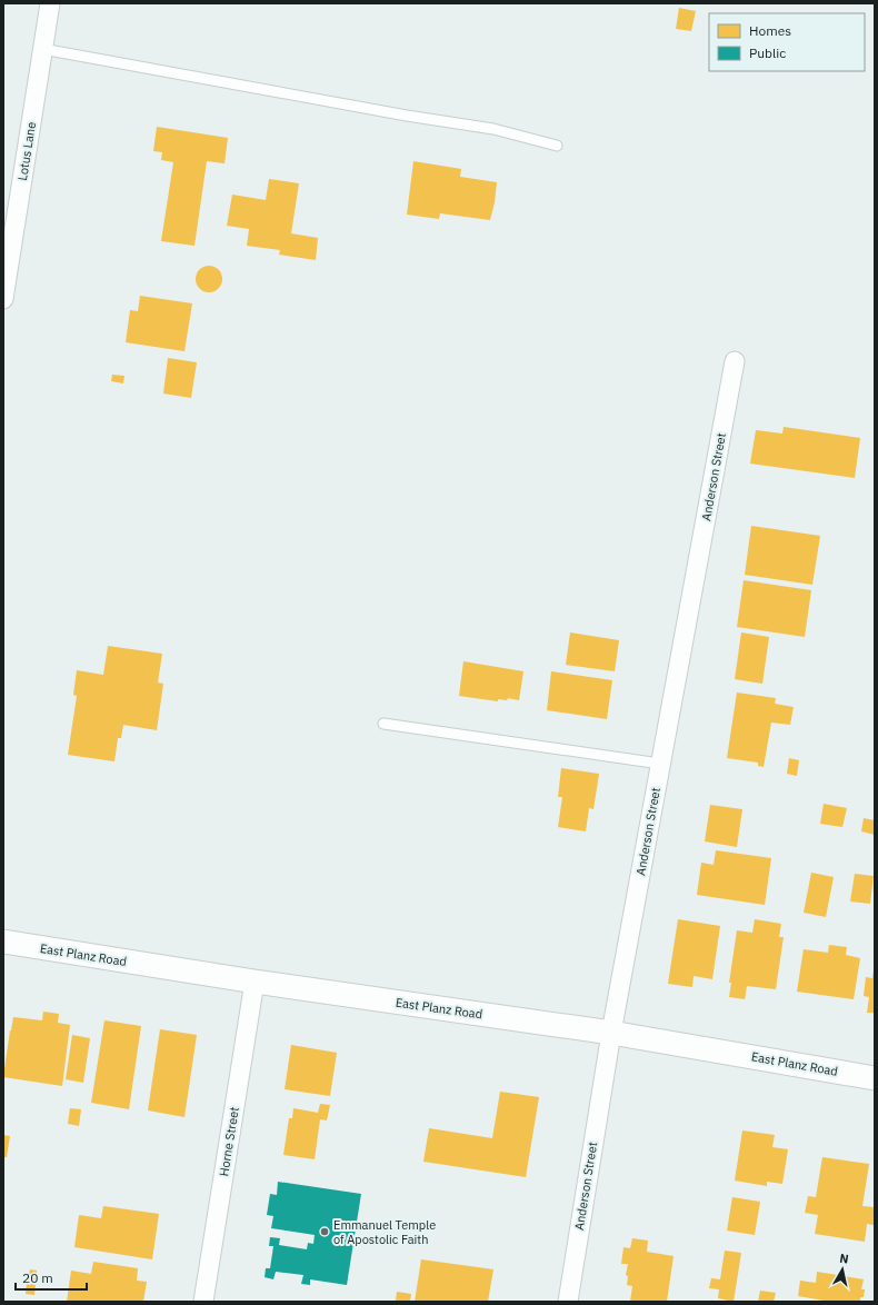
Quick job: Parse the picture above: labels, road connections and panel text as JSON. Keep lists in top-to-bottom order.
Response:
{
  "streets": {
    "street": [
      "Lotus Lane",
      "Anderson Street",
      "East Planz Road",
      "Horne Street"
    ]
  },
  "crossings": [
    ["Anderson Street", "East Planz Road"],
    ["East Planz Road", "Horne Street"]
  ],
  "places": ["Emmanuel Temple of Apostolic Faith"],
  "legend": ["Homes", "Public"],
  "scale_bar": "20 m",
  "north": "top"
}
